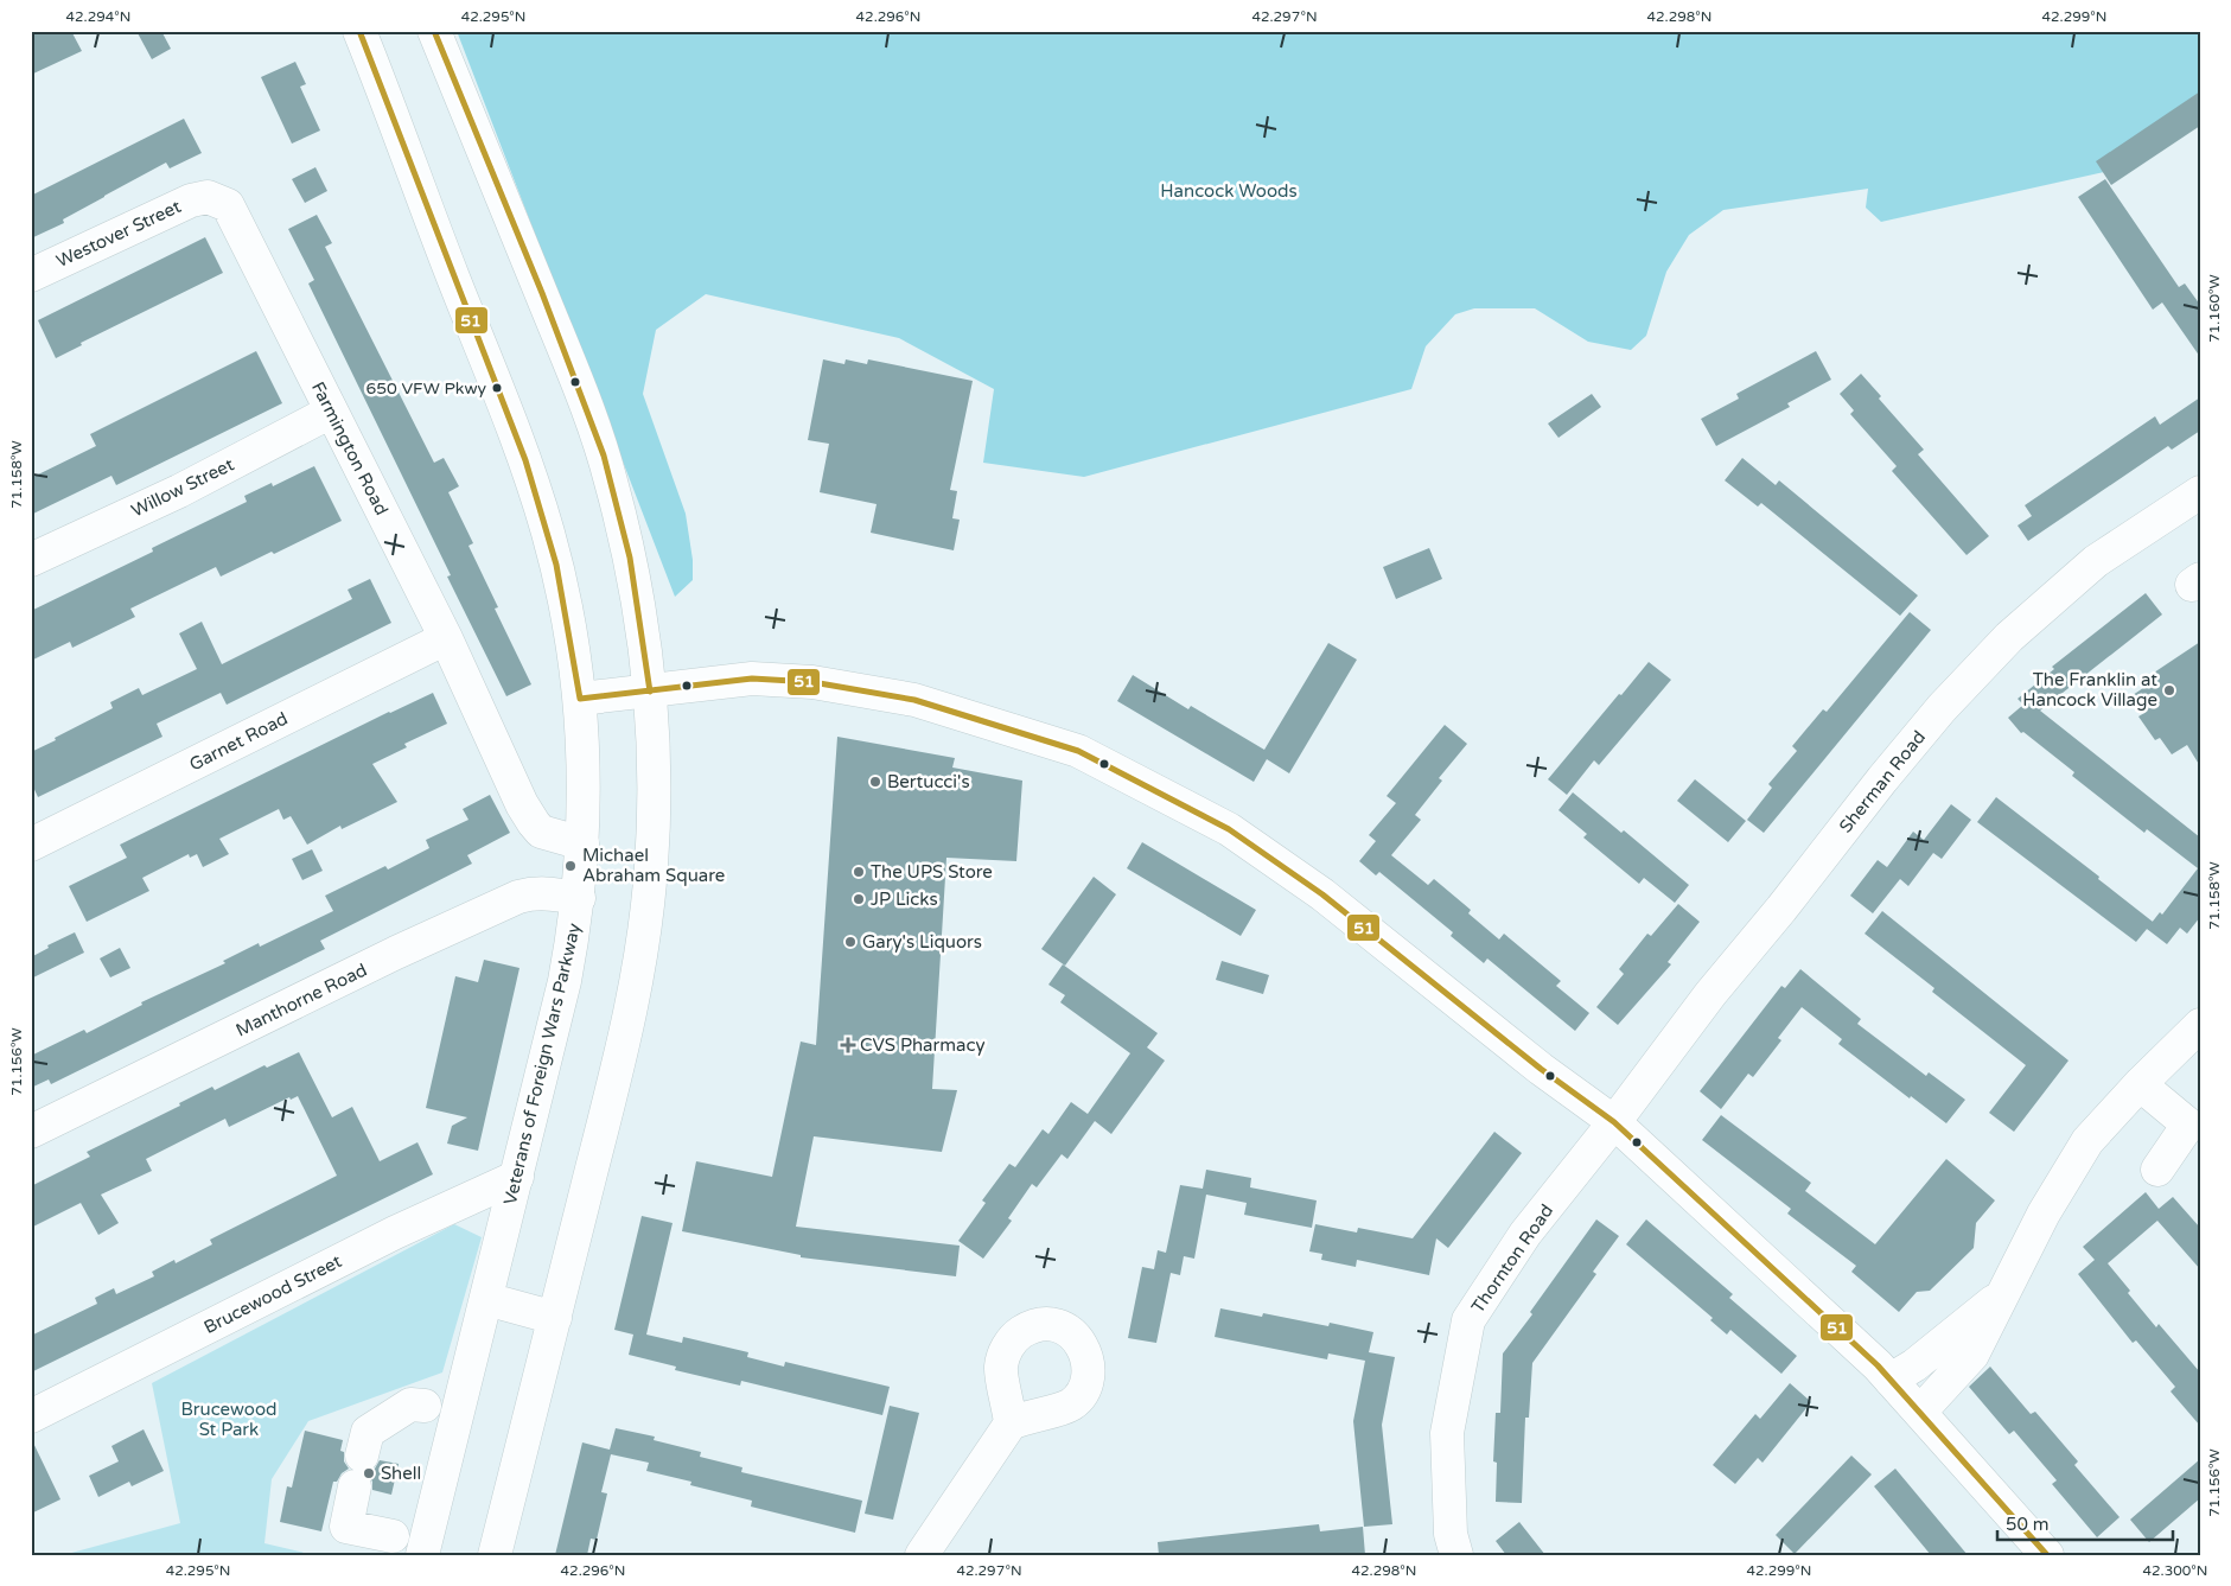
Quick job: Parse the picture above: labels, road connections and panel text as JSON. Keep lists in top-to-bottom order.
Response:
{
  "streets": {
    "main road": [
      "Westover Street",
      "Farmington Road",
      "Willow Street",
      "Garnet Road",
      "Sherman Road",
      "Manthorne Road",
      "Veterans of Foreign Wars Parkway",
      "Thornton Road",
      "Brucewood Street"
    ]
  },
  "crossings": [
    ["Westover Street", "Farmington Road"],
    ["Farmington Road", "Willow Street"],
    ["Farmington Road", "Garnet Road"],
    ["Farmington Road", "Veterans of Foreign Wars Parkway"],
    ["Sherman Road", "Thornton Road"],
    ["Manthorne Road", "Veterans of Foreign Wars Parkway"],
    ["Veterans of Foreign Wars Parkway", "Brucewood Street"]
  ],
  "parks": ["Hancock Woods", "Brucewood St Park"],
  "places": {
    "other": [
      "650 VFW Pkwy",
      "The Franklin at Hancock Village",
      "Bertucci's",
      "Michael Abraham Square",
      "The UPS Store",
      "JP Licks",
      "Gary's Liquors",
      "Shell"
    ],
    "health": ["CVS Pharmacy"]
  },
  "lines": ["transit line 51"],
  "scale_bar": "50 m",
  "coordinates": [
    "42.294°N",
    "42.295°N",
    "42.296°N",
    "42.297°N",
    "42.298°N",
    "42.299°N",
    "71.160°W",
    "71.158°W",
    "71.156°W",
    "42.300°N"
  ]
}
